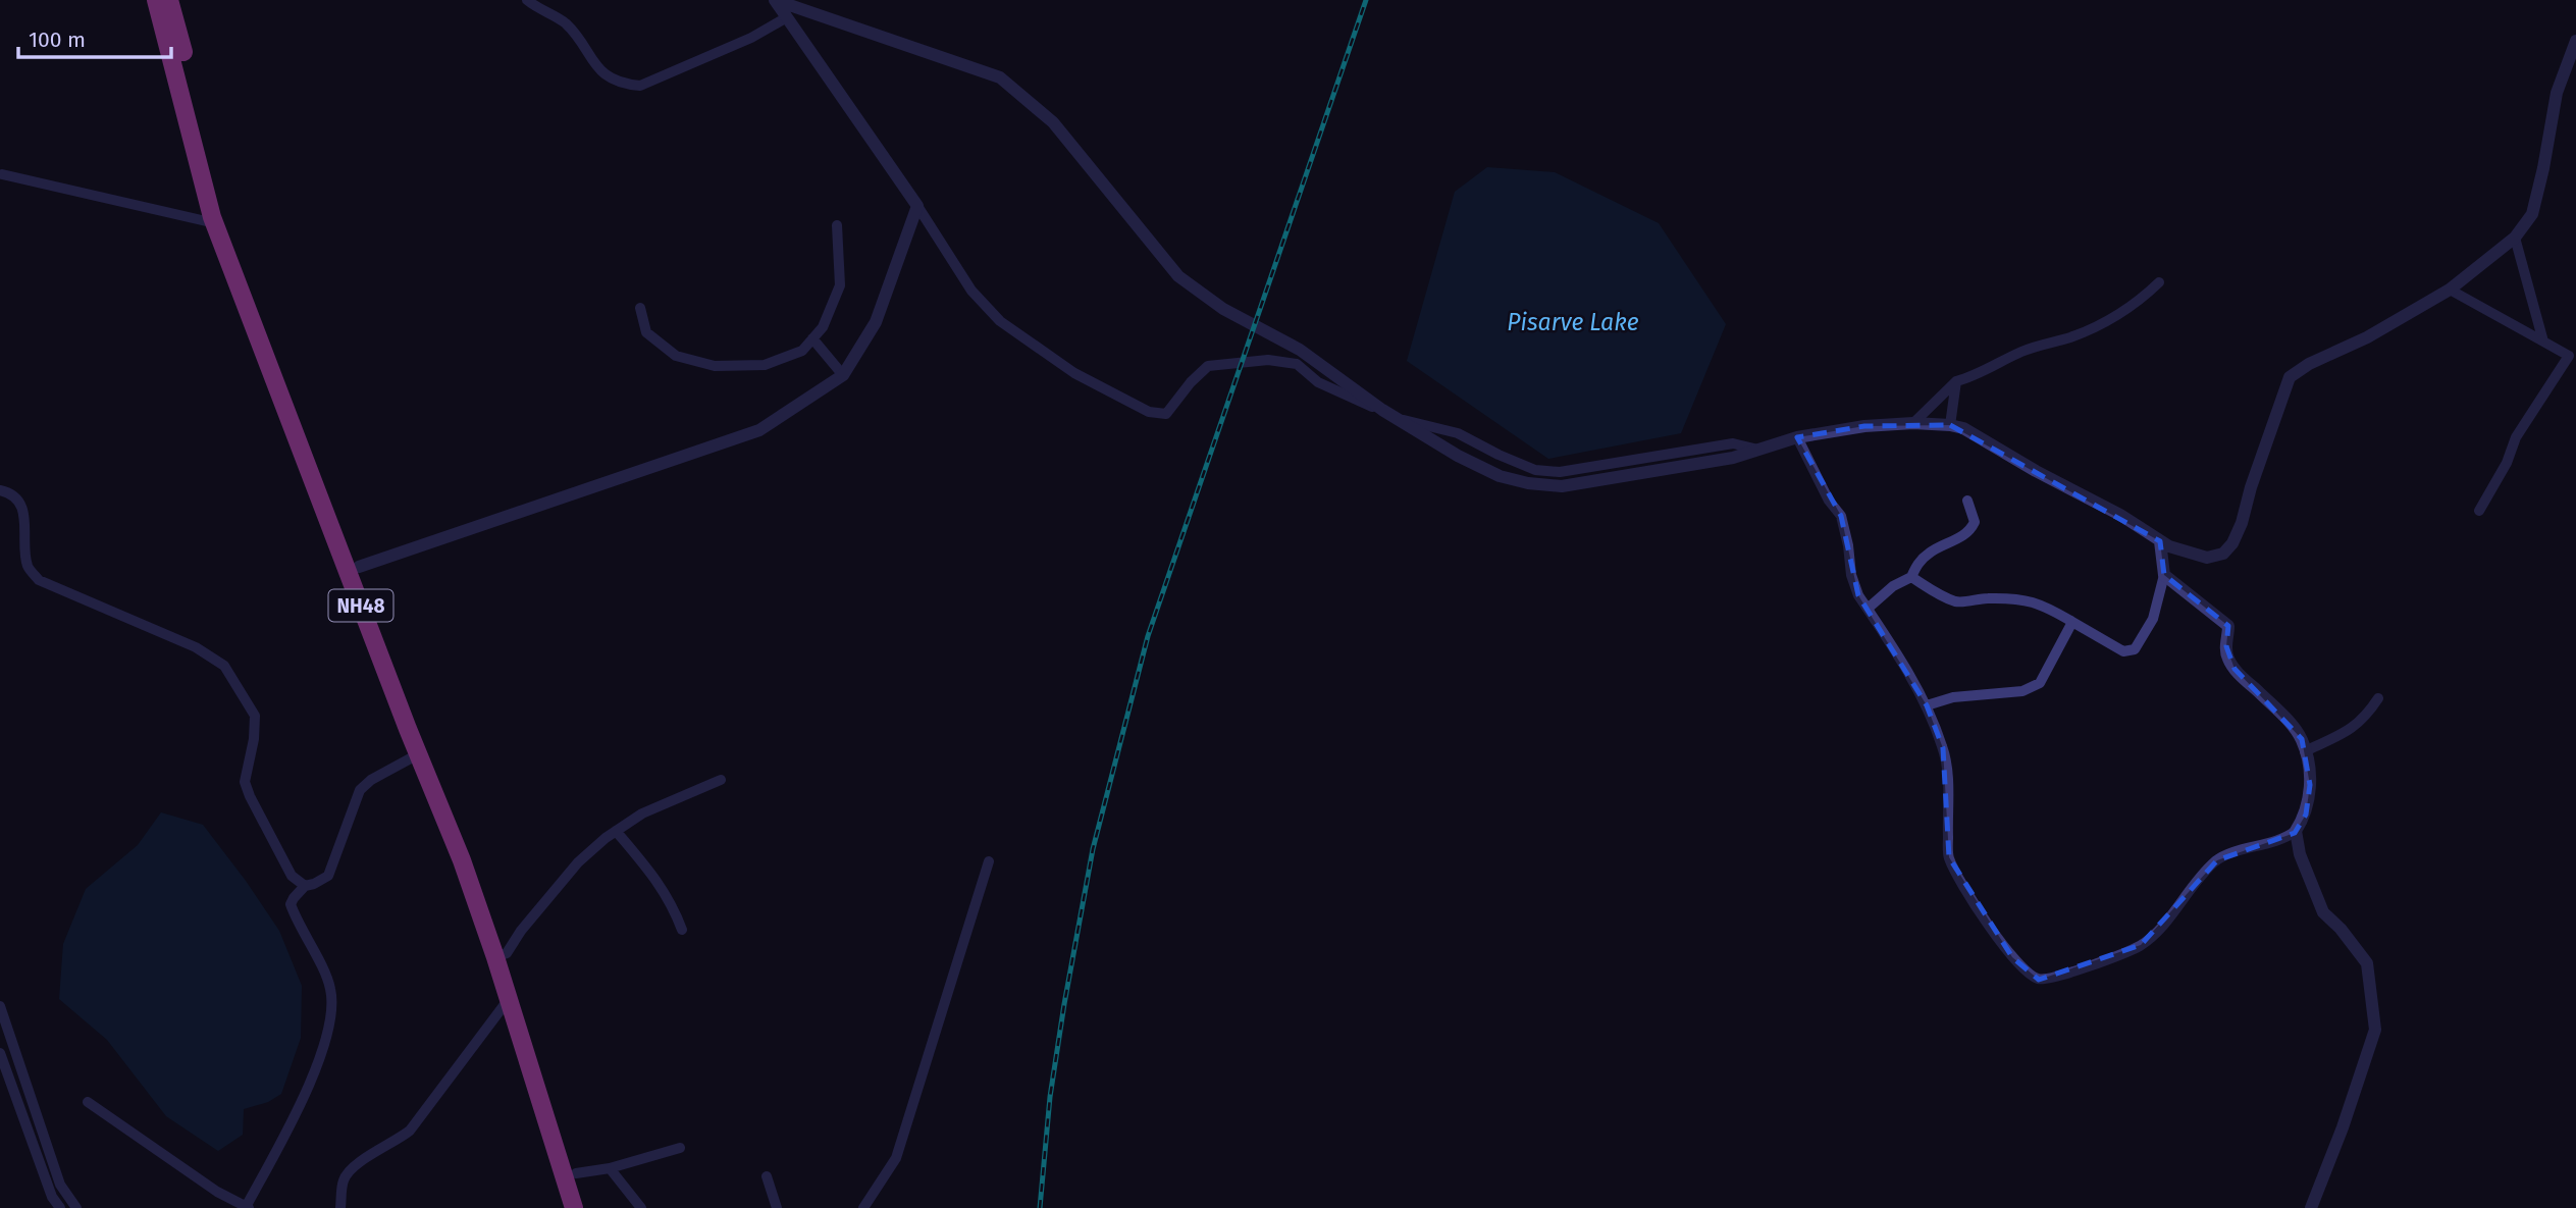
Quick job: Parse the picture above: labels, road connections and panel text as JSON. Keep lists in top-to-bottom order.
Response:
{
  "streets": {
    "highway": ["NH48"]
  },
  "water": ["Pisarve Lake"],
  "scale_bar": "100 m"
}
